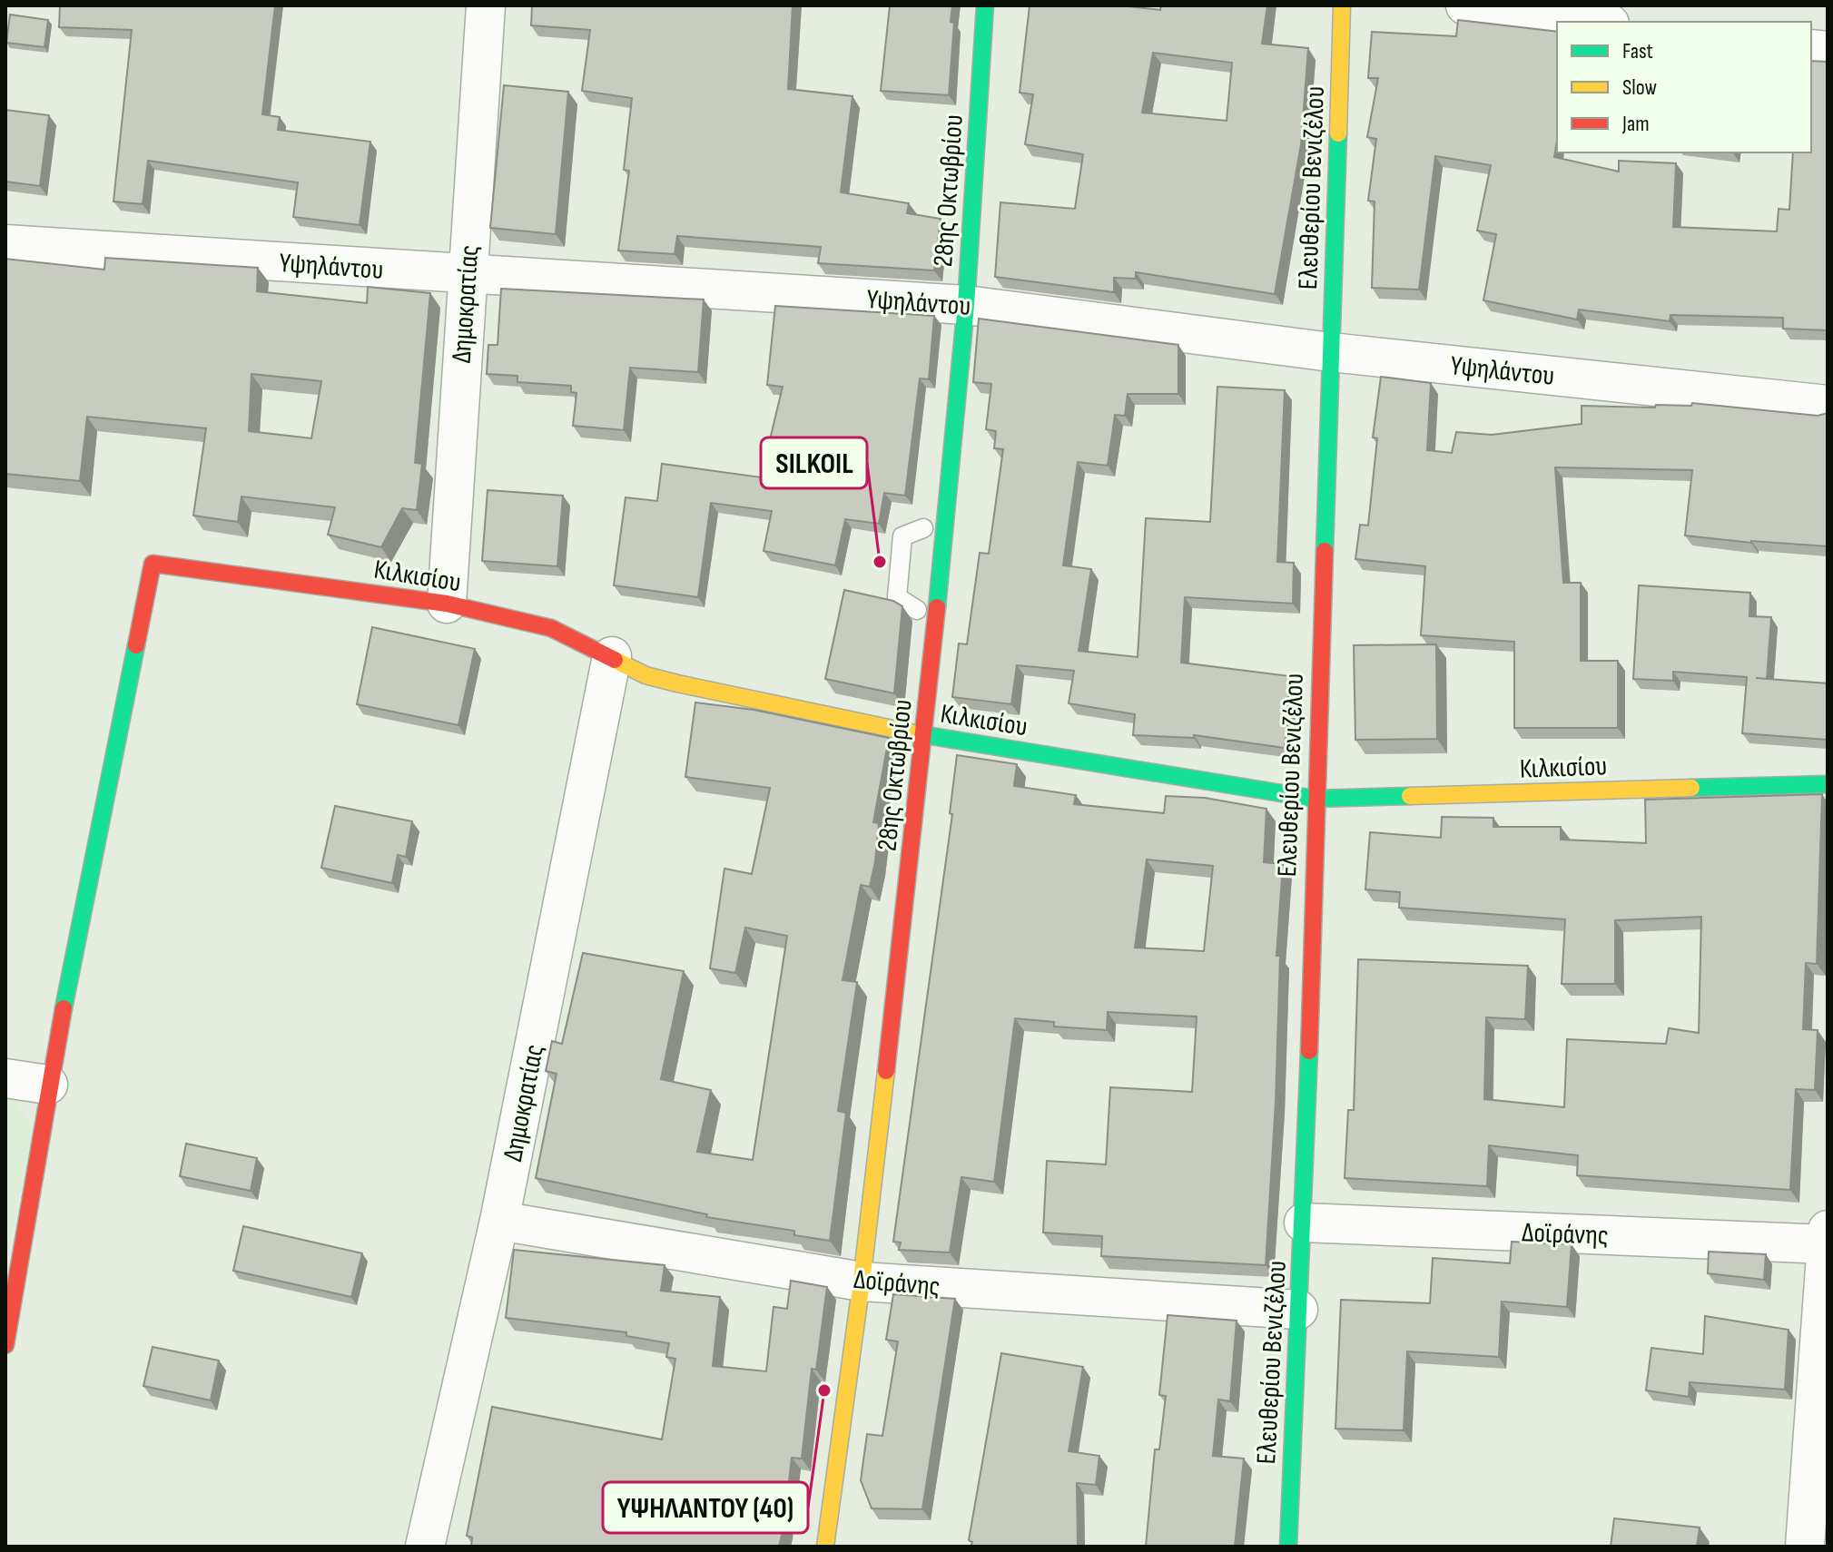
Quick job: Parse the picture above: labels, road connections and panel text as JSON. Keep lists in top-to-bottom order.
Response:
{
  "streets": {
    "main road": ["Ελευθερίου Βενιζέλου", "28ης Οκτωβρίου", "Κιλκισίου"],
    "street": ["Υψηλάντου", "Δημοκρατίας", "Δοϊράνης"]
  },
  "crossings": [
    ["Ελευθερίου Βενιζέλου", "Υψηλάντου"],
    ["Ελευθερίου Βενιζέλου", "Κιλκισίου"],
    ["Ελευθερίου Βενιζέλου", "Δοϊράνης"],
    ["28ης Οκτωβρίου", "Υψηλάντου"],
    ["28ης Οκτωβρίου", "Κιλκισίου"],
    ["28ης Οκτωβρίου", "Δοϊράνης"],
    ["Υψηλάντου", "Δημοκρατίας"],
    ["Δημοκρατίας", "Κιλκισίου"],
    ["Δημοκρατίας", "Δοϊράνης"]
  ],
  "places": ["SILKOIL", "ΥΨΗΛΑΝΤΟΥ (40)"],
  "legend": ["Fast", "Slow", "Jam"]
}
